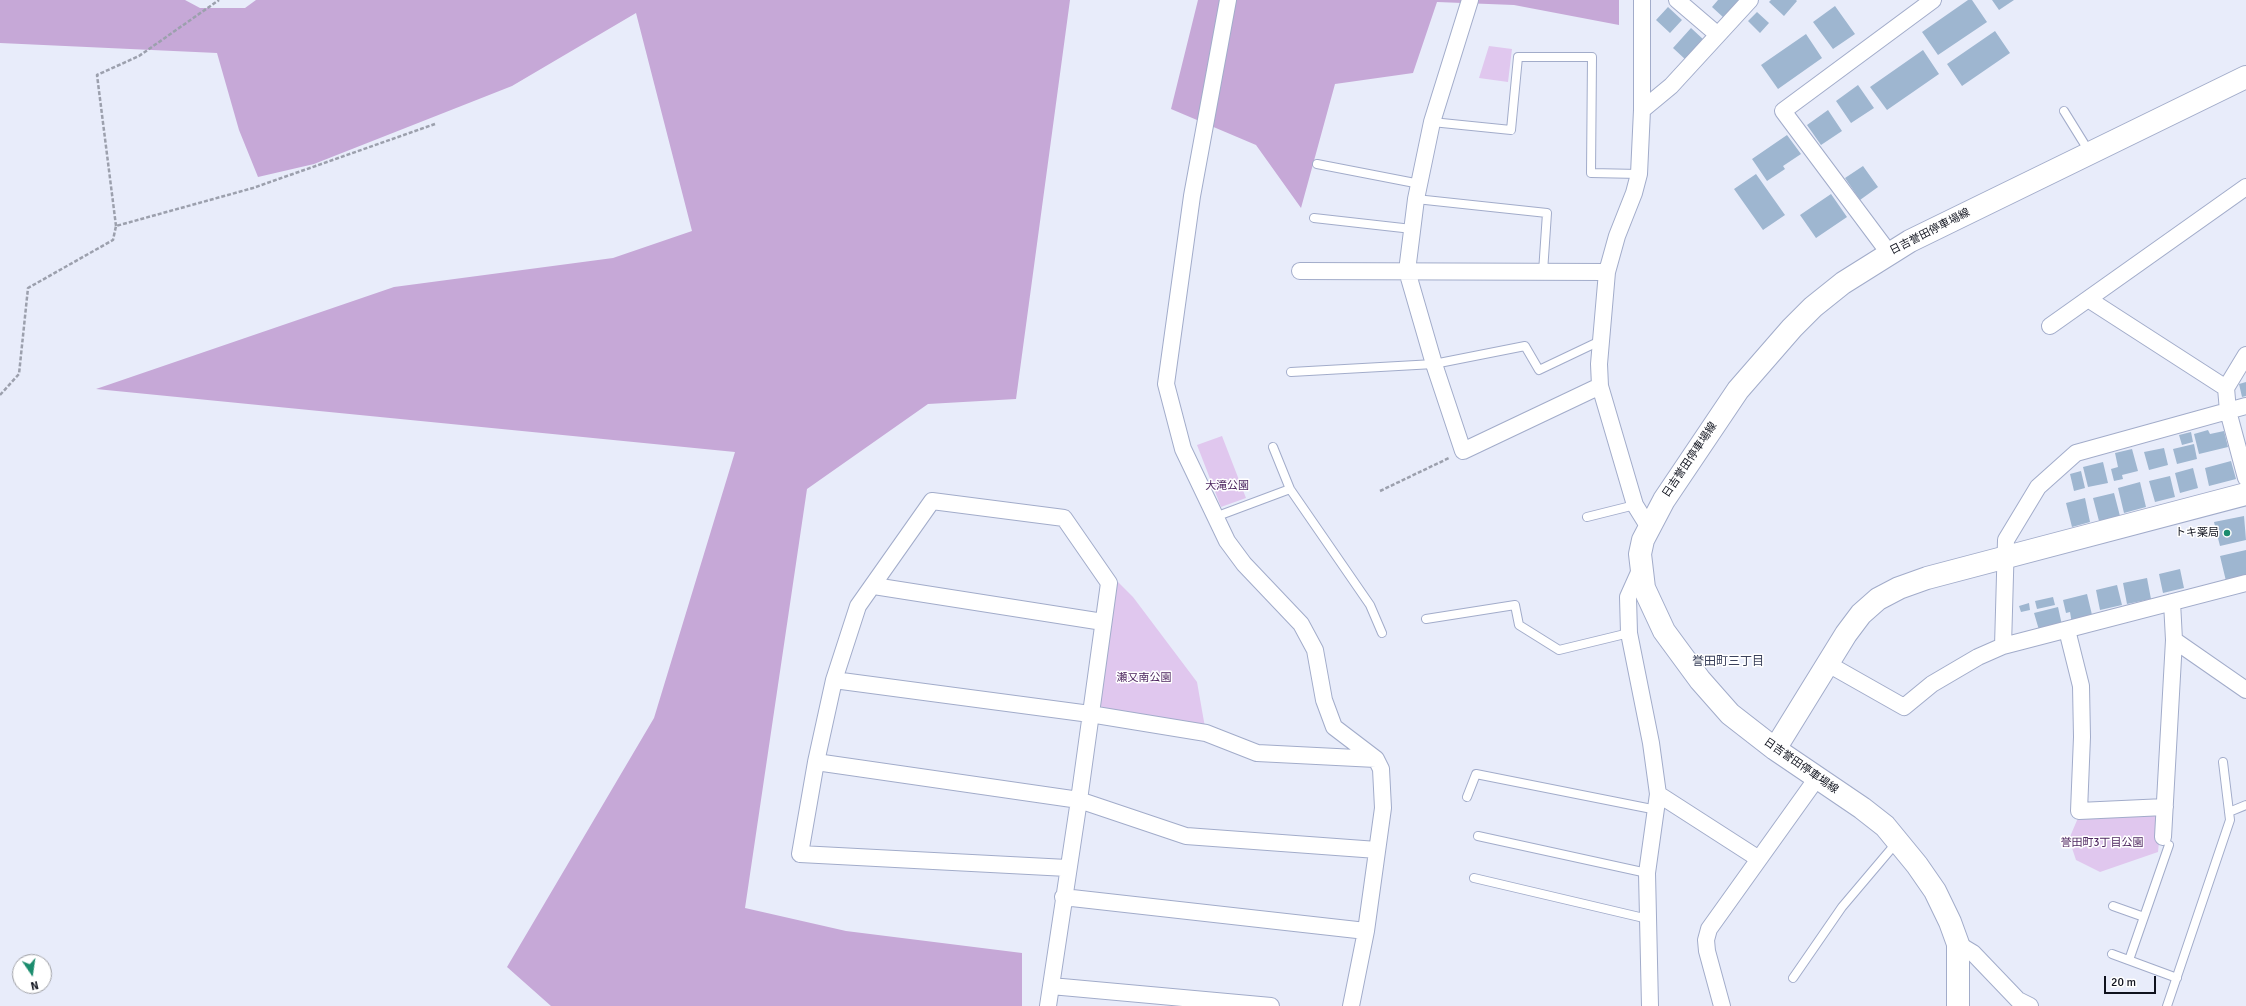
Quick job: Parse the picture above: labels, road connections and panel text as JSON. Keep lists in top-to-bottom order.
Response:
{
  "streets": {
    "main road": ["日吉誉田停車場線"]
  },
  "districts": ["誉田町三丁目"],
  "parks": ["大滝公園", "瀬又南公園", "誉田町3丁目公園"],
  "places": ["トキ薬局"],
  "scale_bar": "20 m",
  "north": "bottom"
}
